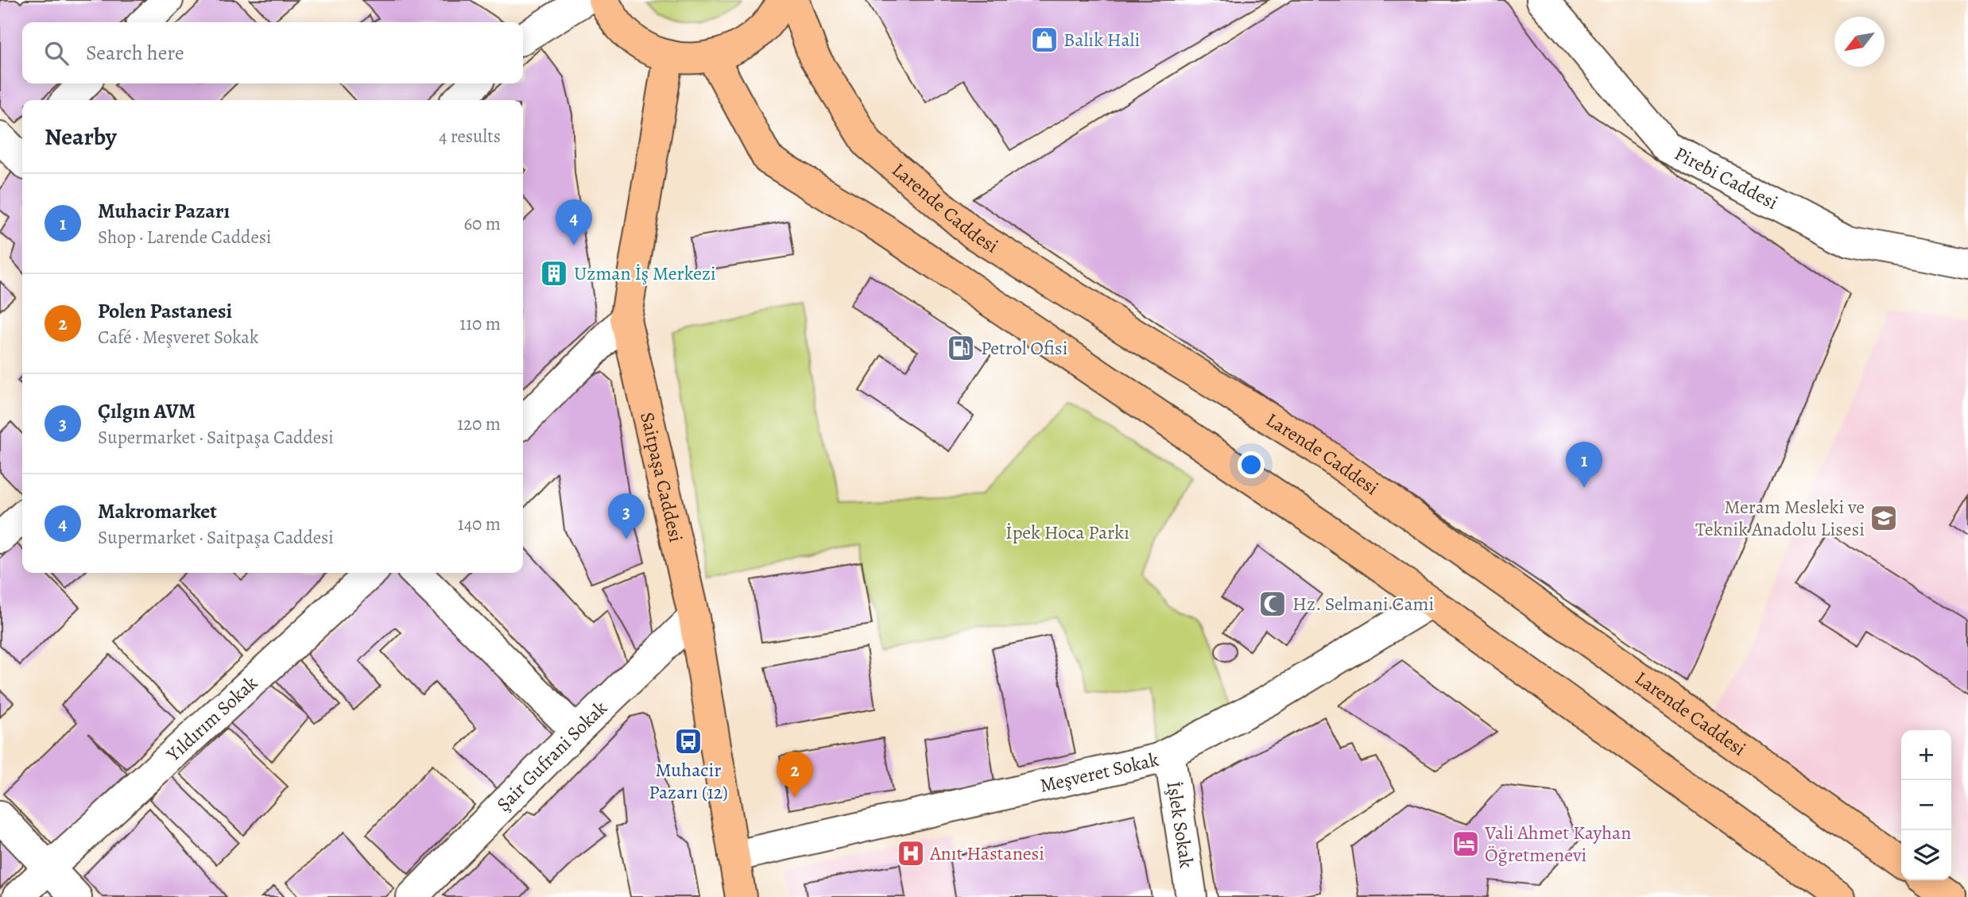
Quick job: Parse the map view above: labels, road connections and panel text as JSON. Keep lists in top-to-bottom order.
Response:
{
  "streets": {
    "main road": ["Larende Caddesi", "Saitpaşa Caddesi"],
    "street": [
      "Pirebi Caddesi",
      "Yıldırım Sokak",
      "Şair Gufrani Sokak",
      "Meşveret Sokak",
      "İşlek Sokak"
    ]
  },
  "crossings": [
    ["Saitpaşa Caddesi", "Şair Gufrani Sokak"],
    ["Saitpaşa Caddesi", "Meşveret Sokak"],
    ["Meşveret Sokak", "İşlek Sokak"]
  ],
  "parks": ["İpek Hoca Parkı"],
  "places": {
    "shop": ["Balık Hali"],
    "building": ["Uzman İş Merkezi"],
    "fuel station": ["Petrol Ofisi"],
    "school or university": ["Meram Mesleki ve Teknik Anadolu Lisesi"],
    "mosque": ["Hz. Selmani Cami"],
    "bus stop": ["Muhacir Pazarı (12)"],
    "hotel": ["Vali Ahmet Kayhan Öğretmenevi"],
    "hospital": ["Anıt Hastanesi"]
  },
  "north": "bottom left",
  "page": {
    "search": "Search here",
    "heading": ["Nearby", "4 results"],
    "list": [
      {
        "mark": "1",
        "name": "Muhacir Pazarı",
        "note": "Shop · Larende Caddesi",
        "value": "60 m"
      },
      {
        "mark": "2",
        "name": "Polen Pastanesi",
        "note": "Café · Meşveret Sokak",
        "value": "110 m"
      },
      {
        "mark": "3",
        "name": "Çılgın AVM",
        "note": "Supermarket · Saitpaşa Caddesi",
        "value": "120 m"
      },
      {
        "mark": "4",
        "name": "Makromarket",
        "note": "Supermarket · Saitpaşa Caddesi",
        "value": "140 m"
      }
    ],
    "pins": [
      "4",
      "1",
      "3",
      "2"
    ],
    "map_buttons": ["+", "−"]
  }
}
